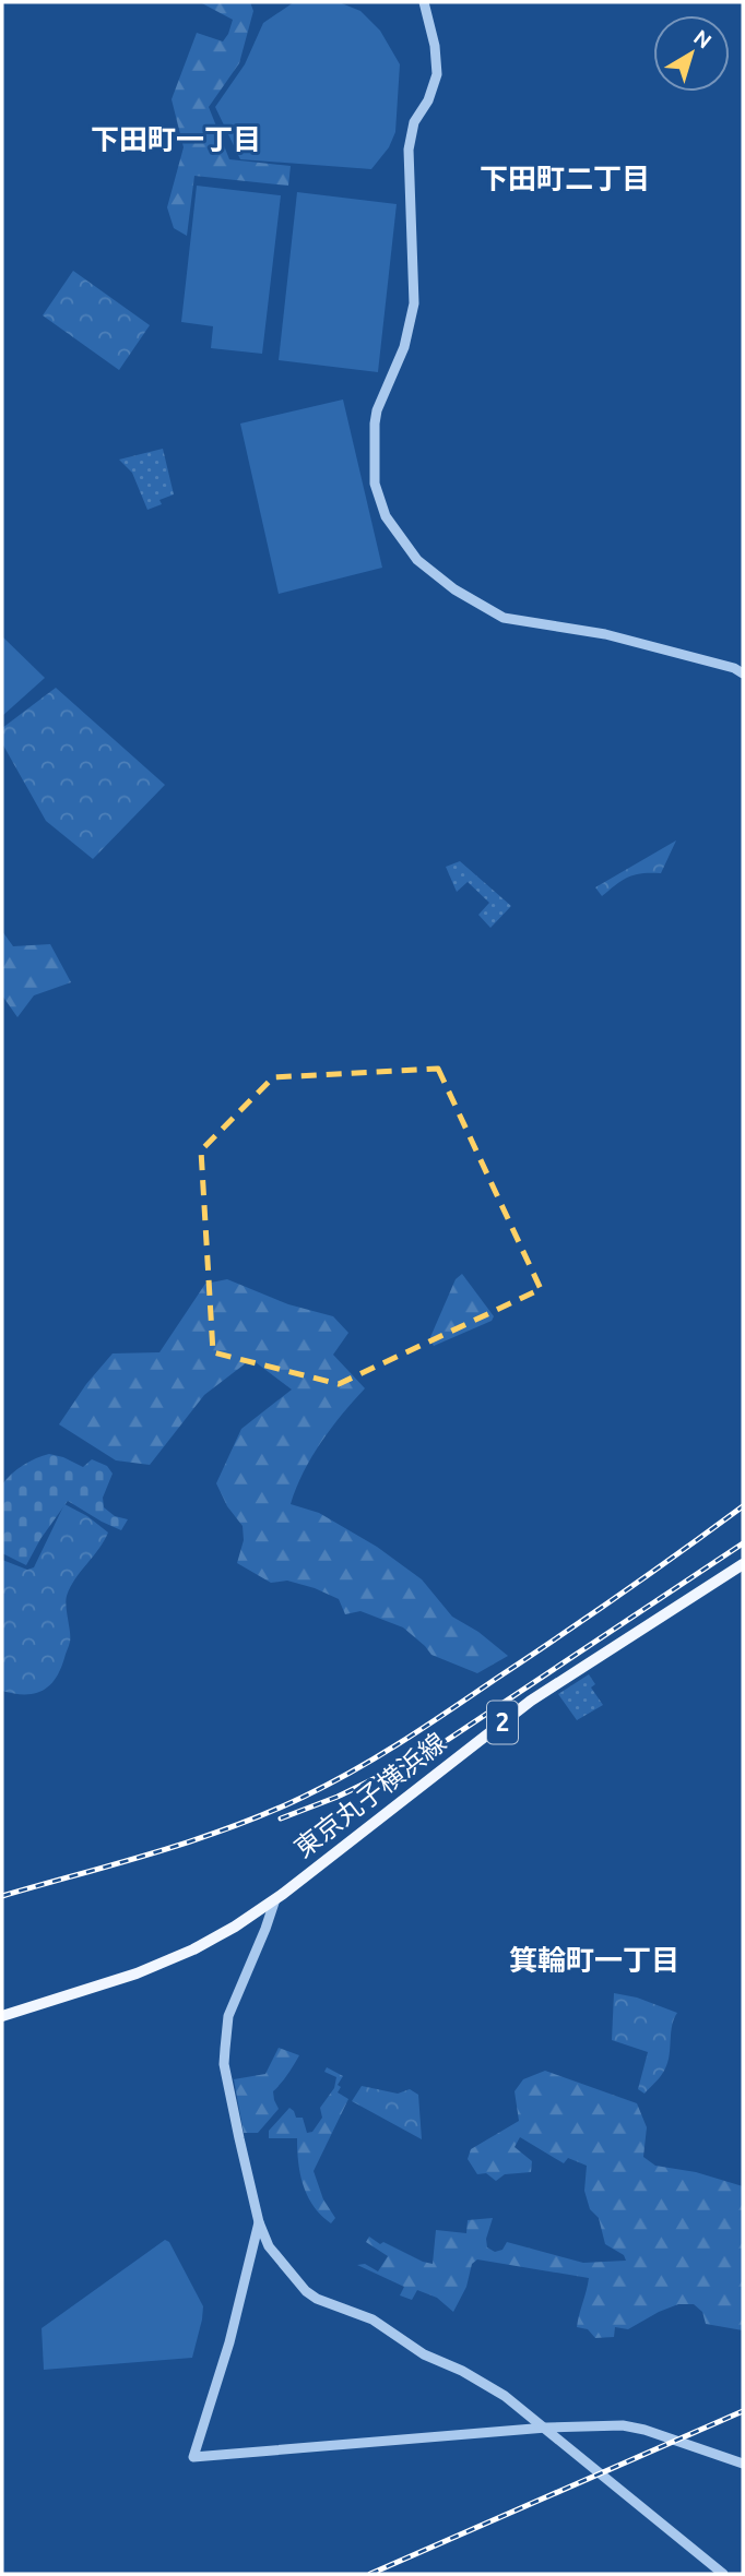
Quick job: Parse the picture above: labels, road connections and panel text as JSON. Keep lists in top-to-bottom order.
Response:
{
  "streets": {
    "main road": ["2", "東京丸子横浜線"]
  },
  "districts": ["下田町一丁目", "下田町二丁目", "箕輪町一丁目"],
  "north": "top right"
}
